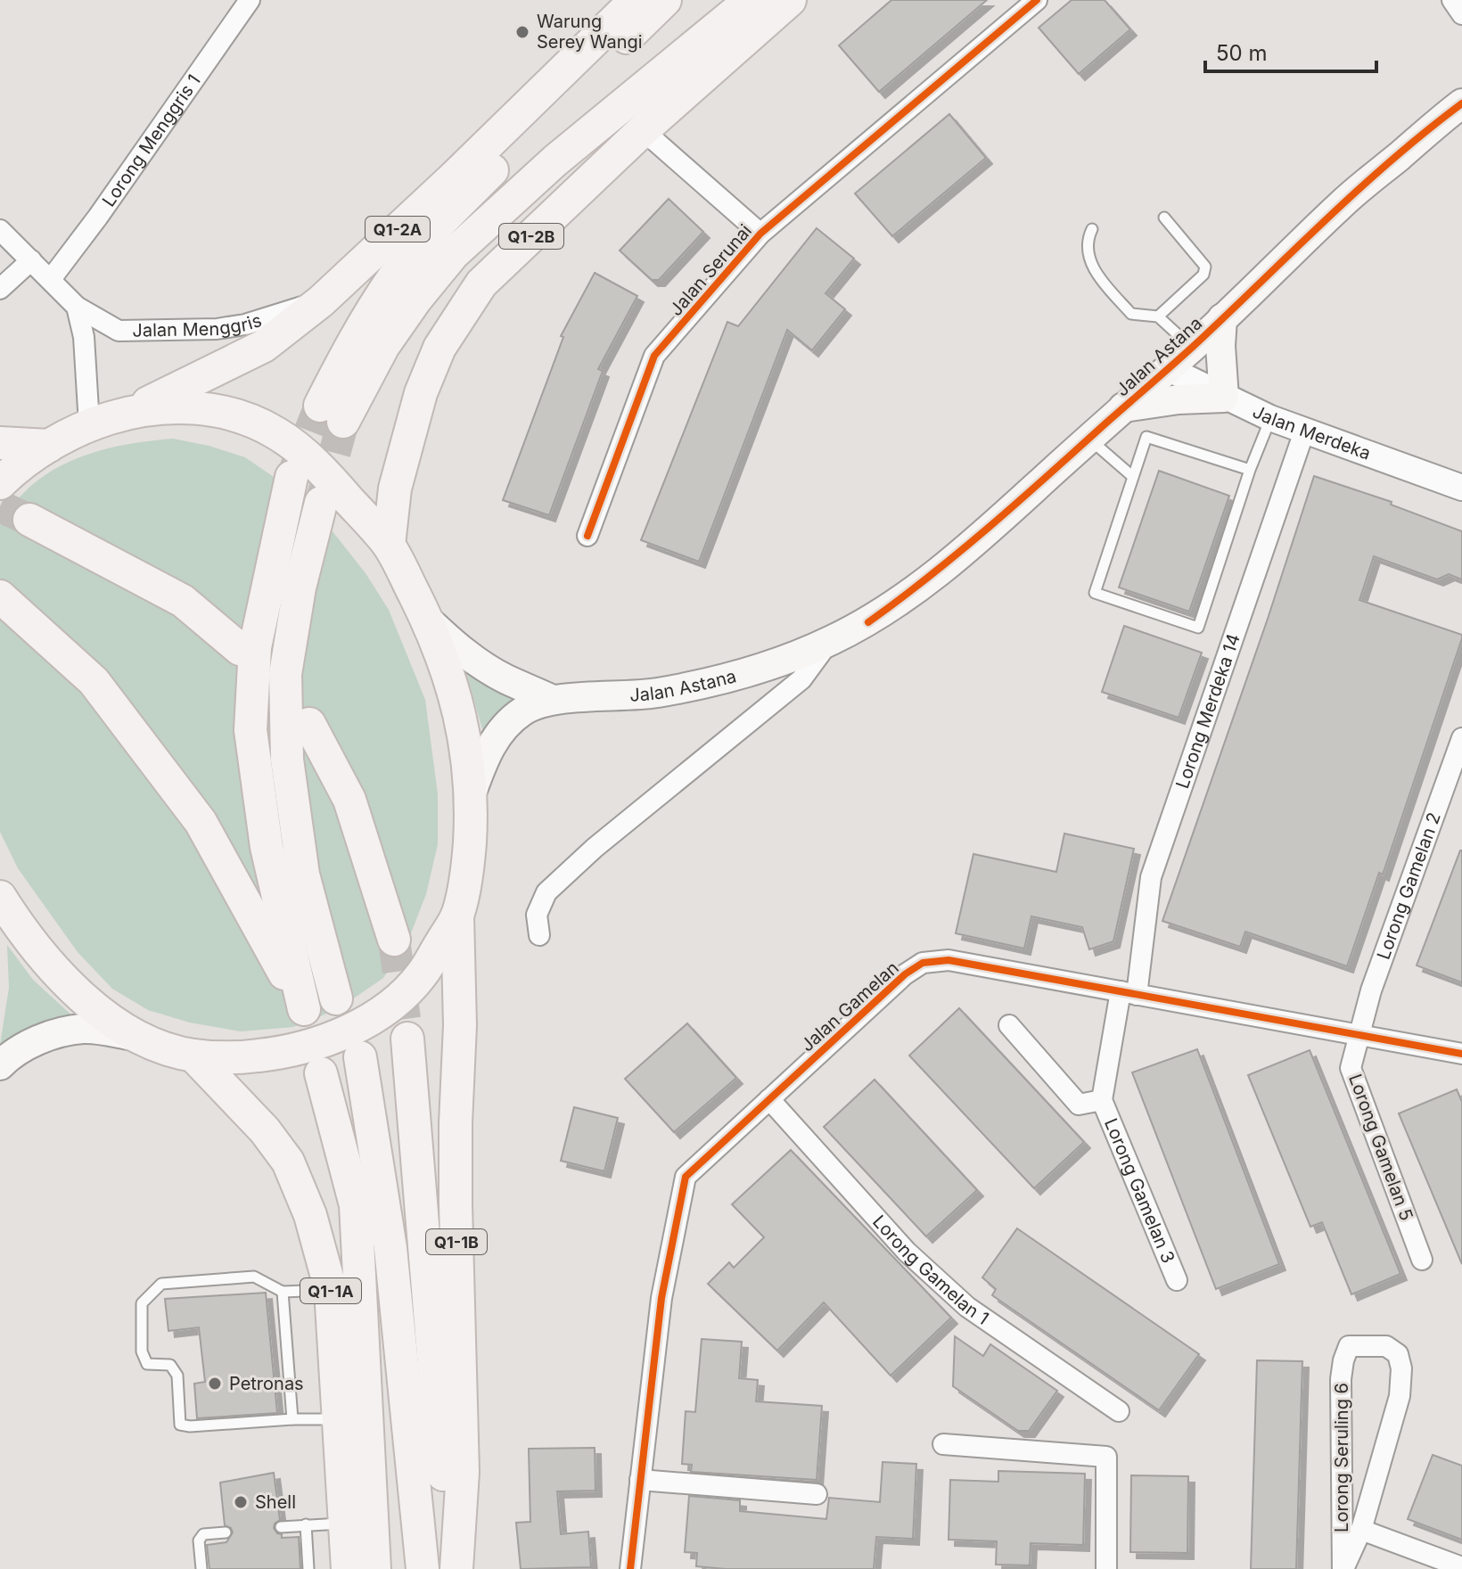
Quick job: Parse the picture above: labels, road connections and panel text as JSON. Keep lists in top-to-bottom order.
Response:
{
  "streets": {
    "main road": [
      "Q1-2A",
      "Q1-2B",
      "Jalan Astana",
      "Q1-1B",
      "Q1-1A"
    ],
    "street": [
      "Lorong Menggris 1",
      "Jalan Serunai",
      "Jalan Menggris",
      "Jalan Merdeka",
      "Lorong Merdeka 14",
      "Lorong Gamelan 2",
      "Jalan Gamelan",
      "Lorong Gamelan 5",
      "Lorong Gamelan 3",
      "Lorong Gamelan 1",
      "Lorong Seruling 6"
    ]
  },
  "crossings": [
    ["Lorong Menggris 1", "Jalan Menggris"],
    ["Q1-2A", "Jalan Menggris"],
    ["Q1-2B", "Jalan Serunai"],
    ["Jalan Astana", "Jalan Merdeka"],
    ["Jalan Merdeka", "Lorong Merdeka 14"],
    ["Lorong Merdeka 14", "Jalan Gamelan"],
    ["Lorong Merdeka 14", "Lorong Gamelan 3"],
    ["Lorong Gamelan 2", "Jalan Gamelan"],
    ["Lorong Gamelan 2", "Lorong Gamelan 5"],
    ["Jalan Gamelan", "Lorong Gamelan 5"],
    ["Jalan Gamelan", "Lorong Gamelan 3"],
    ["Jalan Gamelan", "Lorong Gamelan 1"]
  ],
  "places": ["Warung Serey Wangi", "Petronas", "Shell"],
  "scale_bar": "50 m"
}
